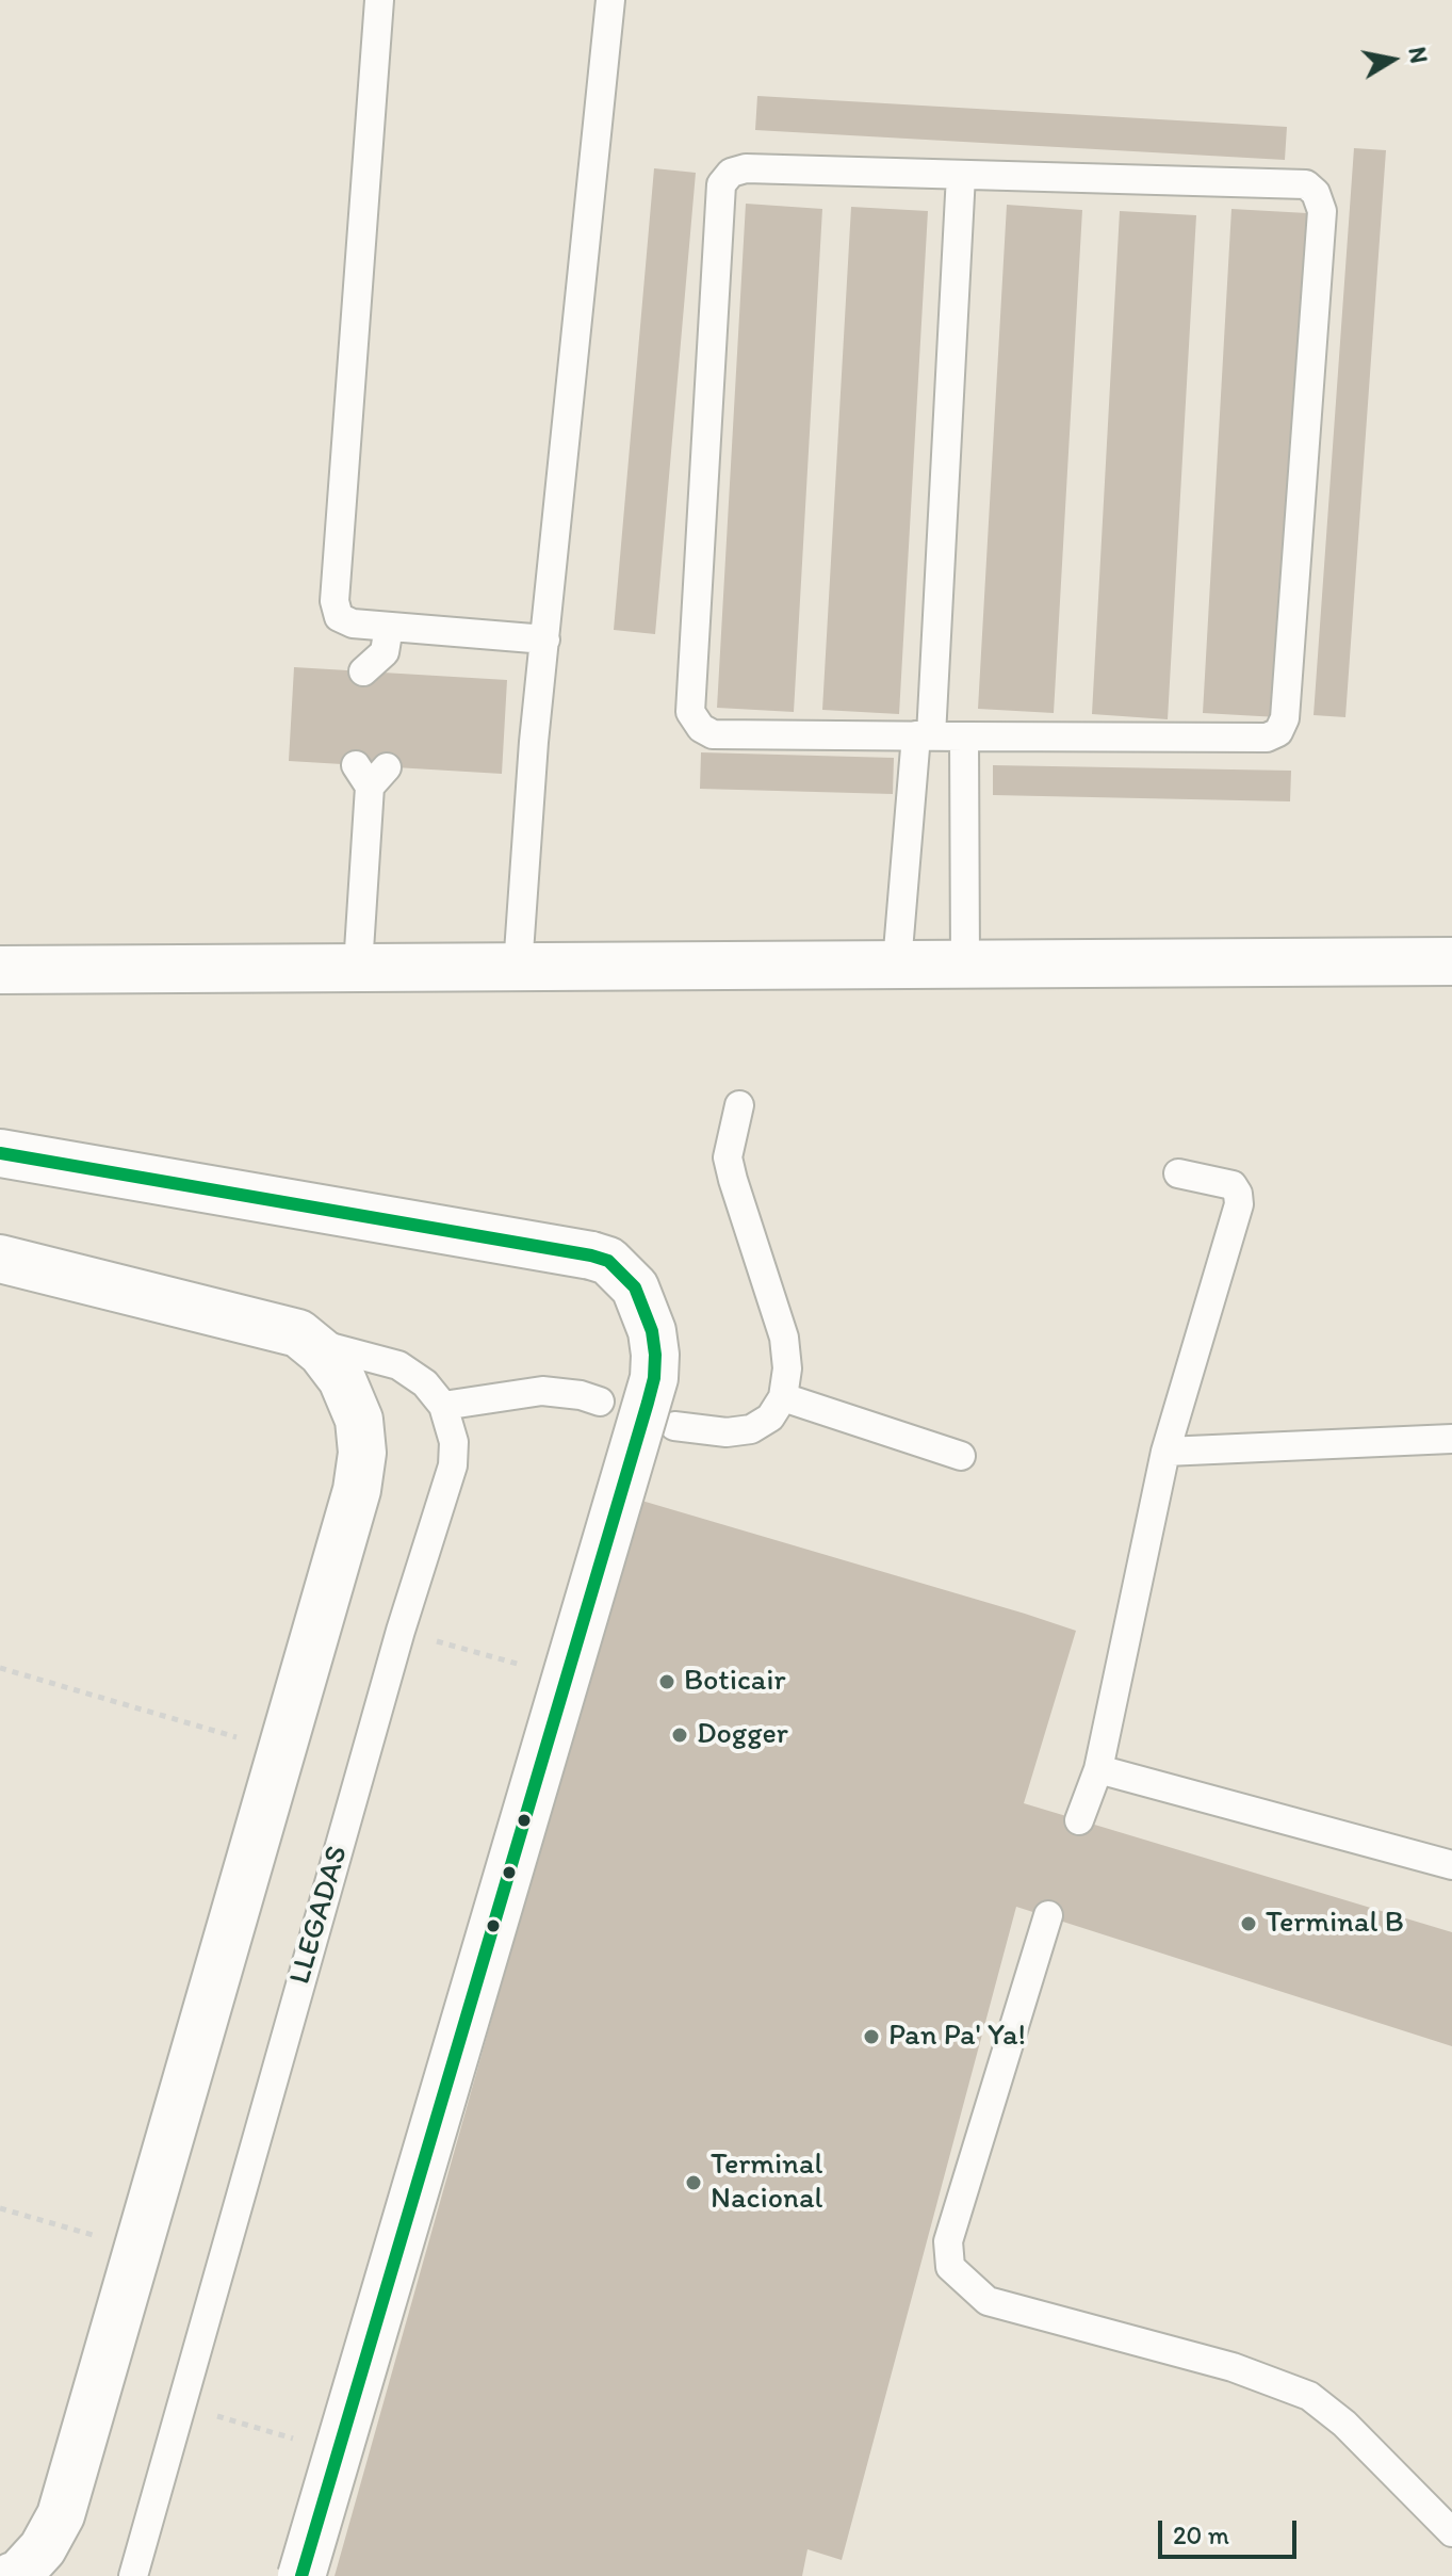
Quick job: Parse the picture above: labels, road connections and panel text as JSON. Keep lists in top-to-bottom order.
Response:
{
  "streets": {
    "lane": ["LLEGADAS"]
  },
  "places": [
    "Boticair",
    "Dogger",
    "Terminal B",
    "Pan Pa' Ya!",
    "Terminal Nacional"
  ],
  "scale_bar": "20 m",
  "north": "right"
}
